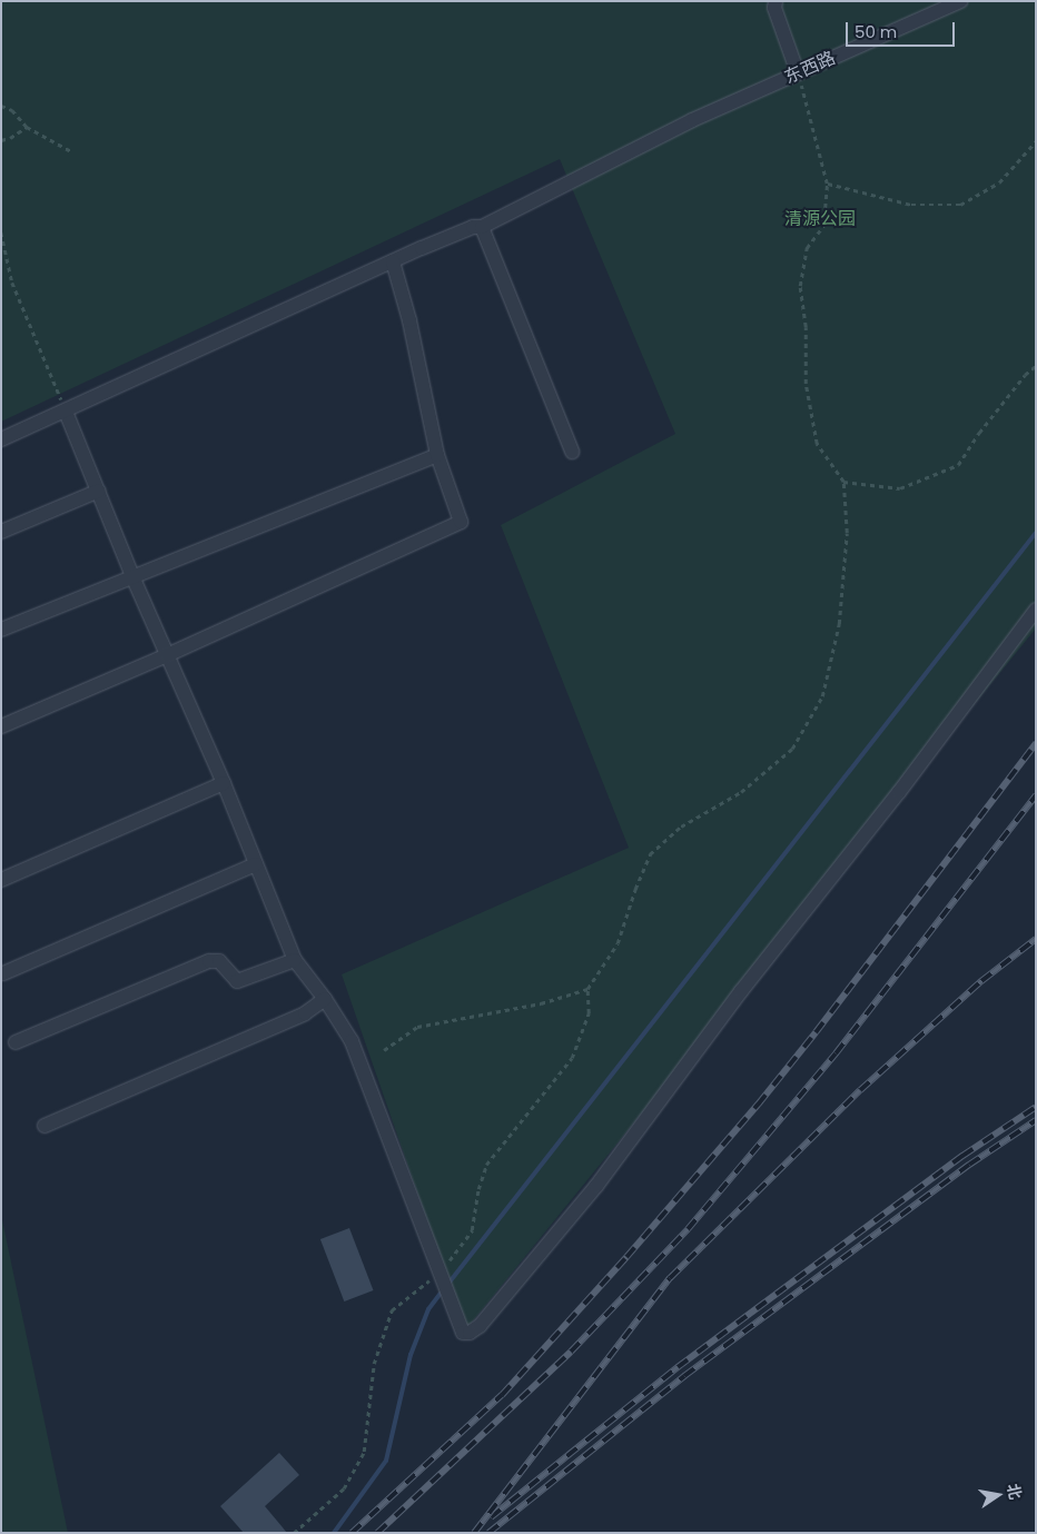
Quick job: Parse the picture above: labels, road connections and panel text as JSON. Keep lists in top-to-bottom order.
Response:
{
  "streets": {
    "street": ["东西路"]
  },
  "parks": ["清源公园"],
  "scale_bar": "50 m",
  "north": "right"
}
